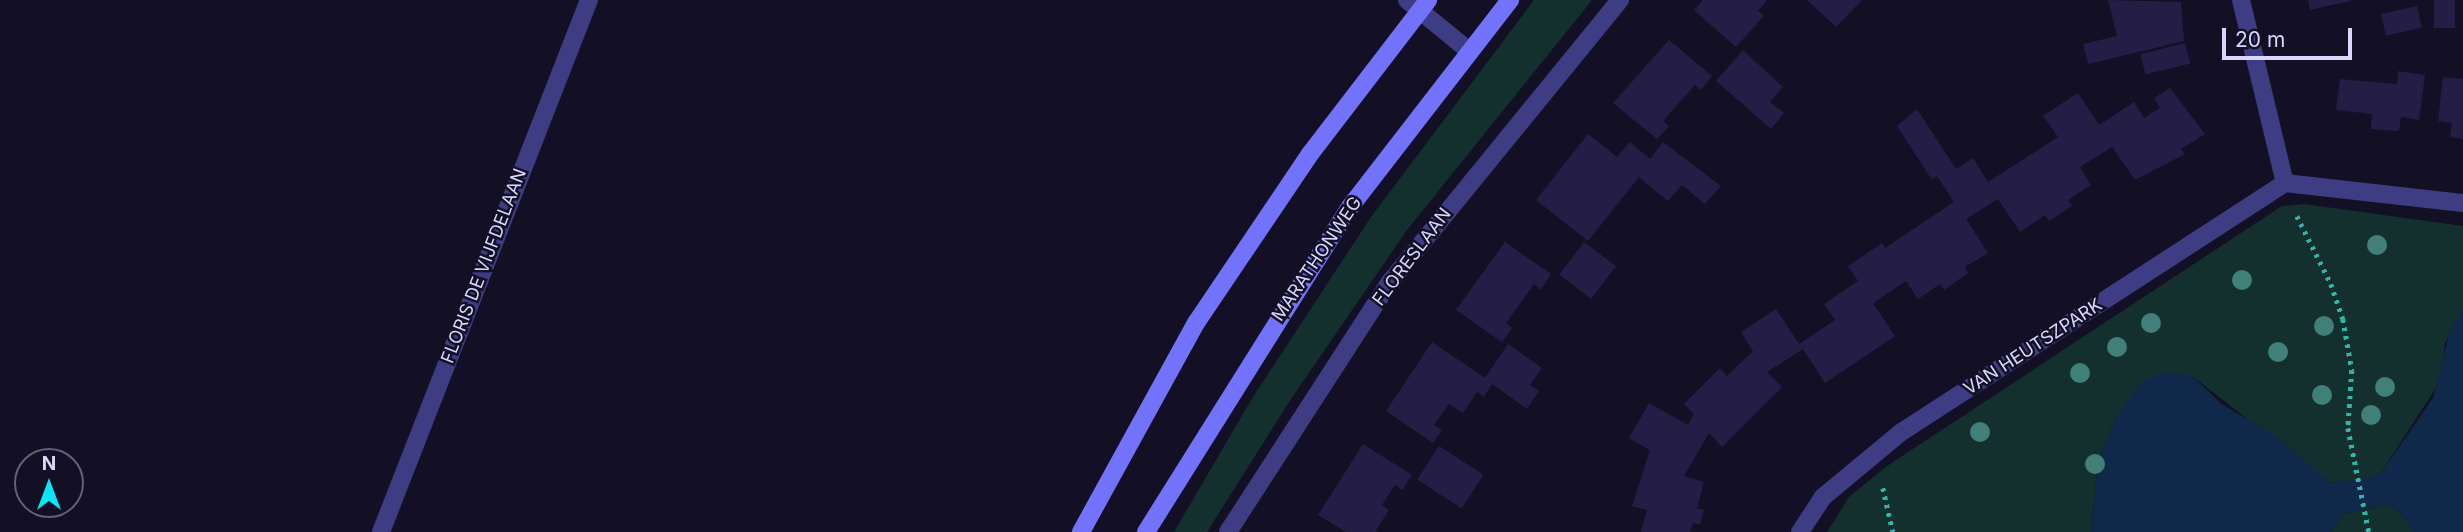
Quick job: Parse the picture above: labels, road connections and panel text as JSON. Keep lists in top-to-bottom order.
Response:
{
  "streets": {
    "main road": ["MARATHONWEG"],
    "street": ["FLORESLAAN", "FLORIS DE VIJFDELAAN", "VAN HEUTSZPARK"]
  },
  "scale_bar": "20 m",
  "north": "top"
}
